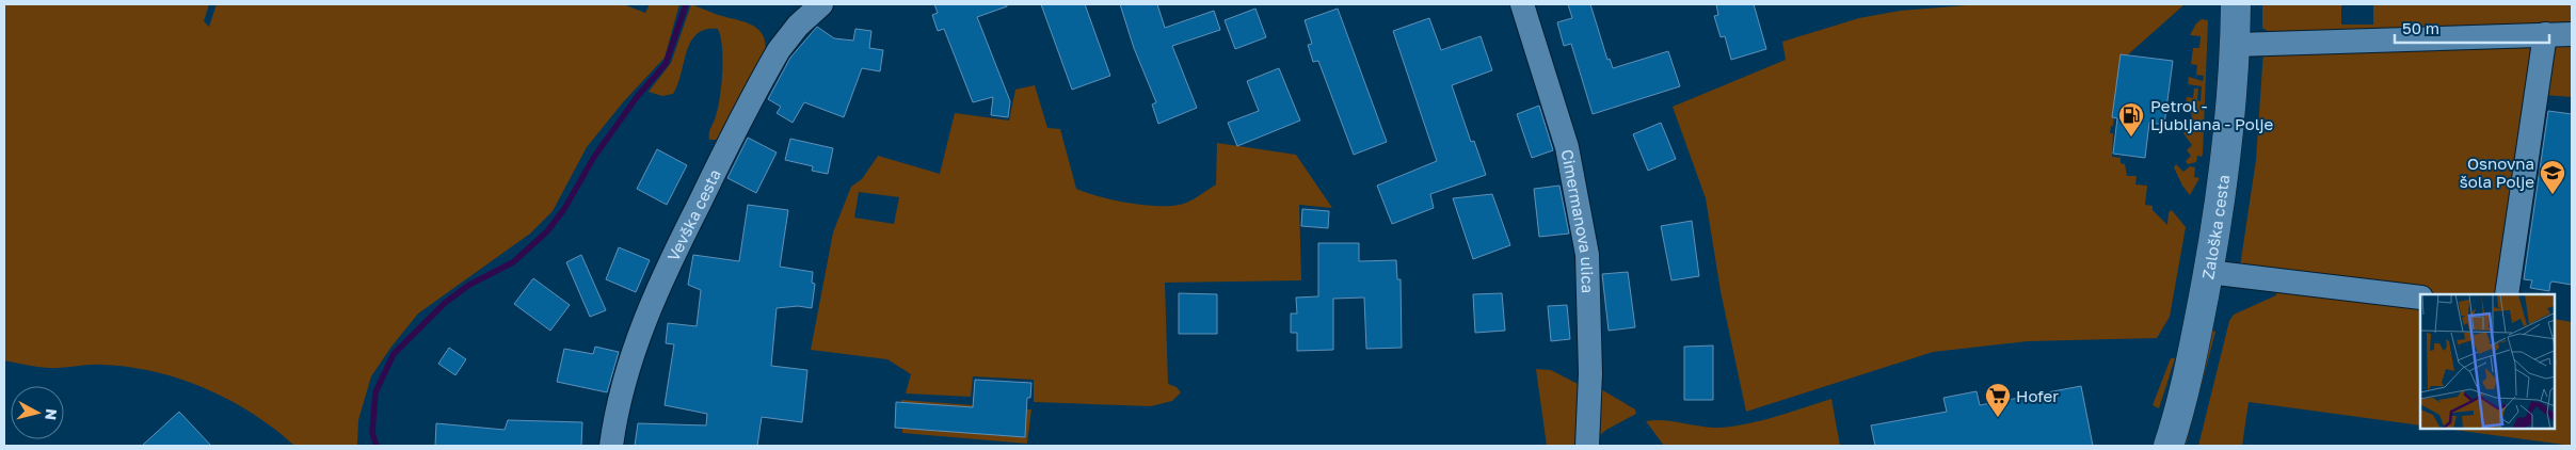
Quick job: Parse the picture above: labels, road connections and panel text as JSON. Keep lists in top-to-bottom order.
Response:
{
  "streets": {
    "main road": ["Zaloška cesta"],
    "street": ["Vevška cesta", "Cimermanova ulica"]
  },
  "places": {
    "fuel station": ["Petrol - Ljubljana - Polje"],
    "school or university": ["Osnovna šola Polje"],
    "supermarket": ["Hofer"]
  },
  "scale_bar": "50 m",
  "north": "right"
}
